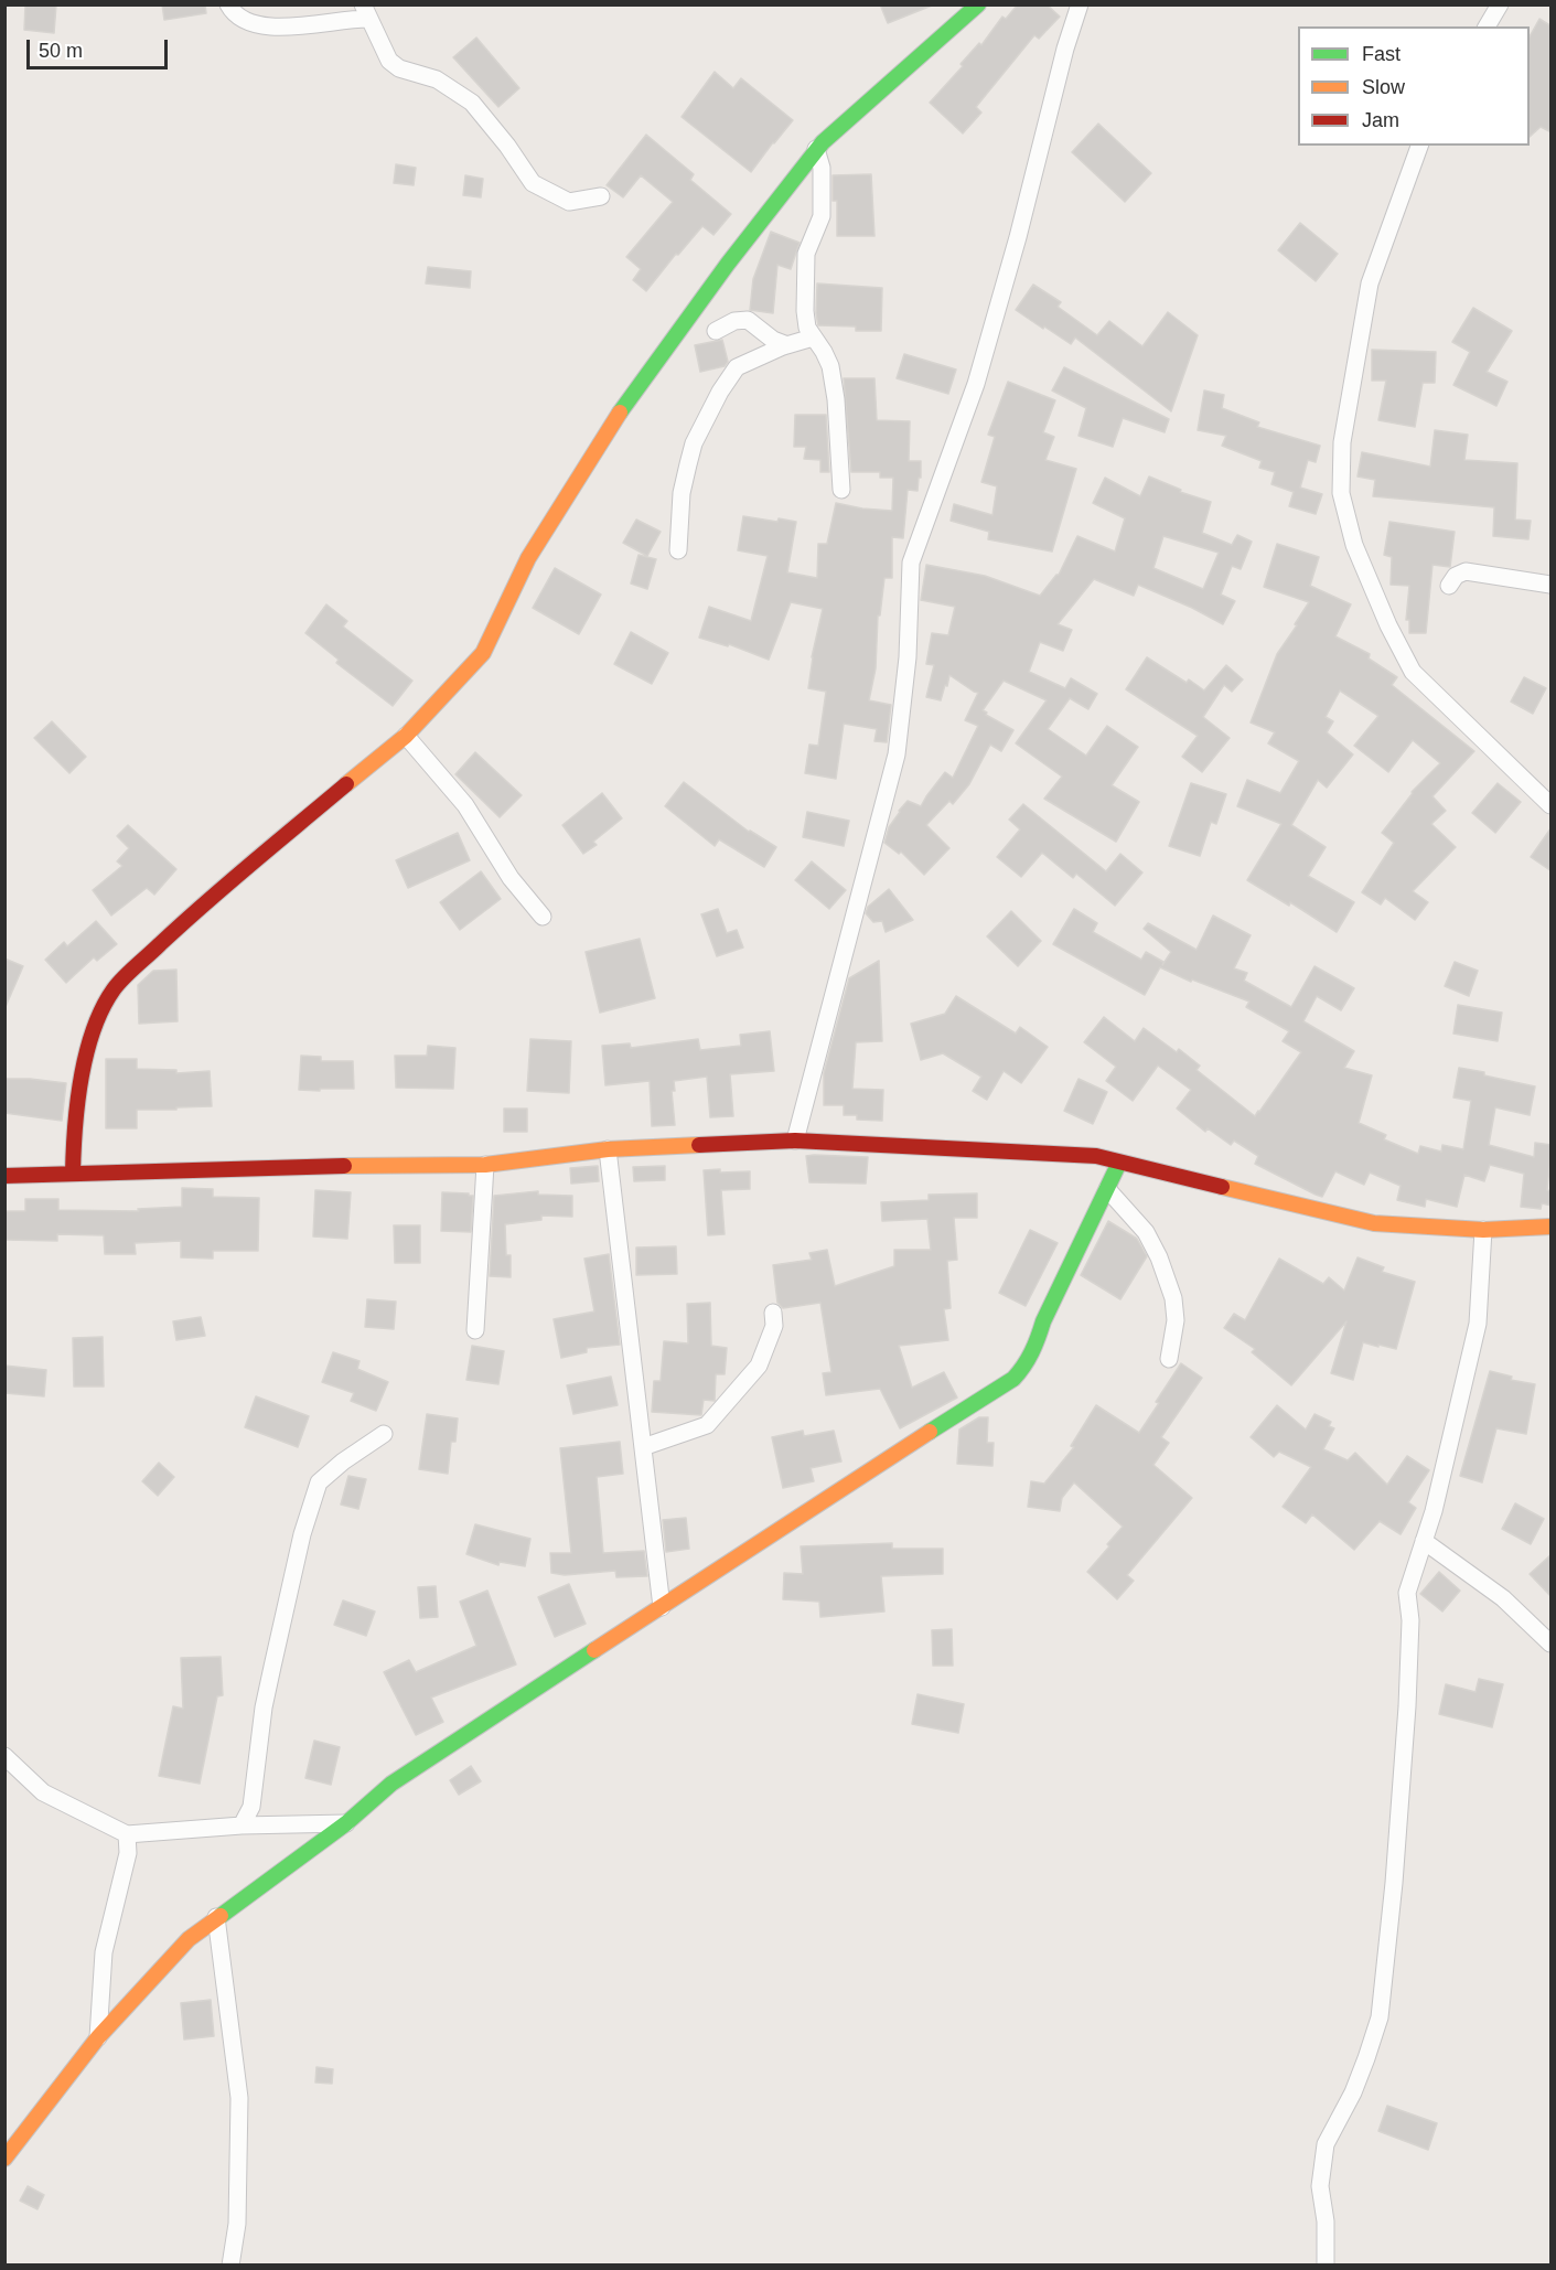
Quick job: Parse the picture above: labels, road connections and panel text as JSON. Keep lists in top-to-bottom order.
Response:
{
  "legend": ["Fast", "Slow", "Jam"],
  "scale_bar": "50 m"
}
